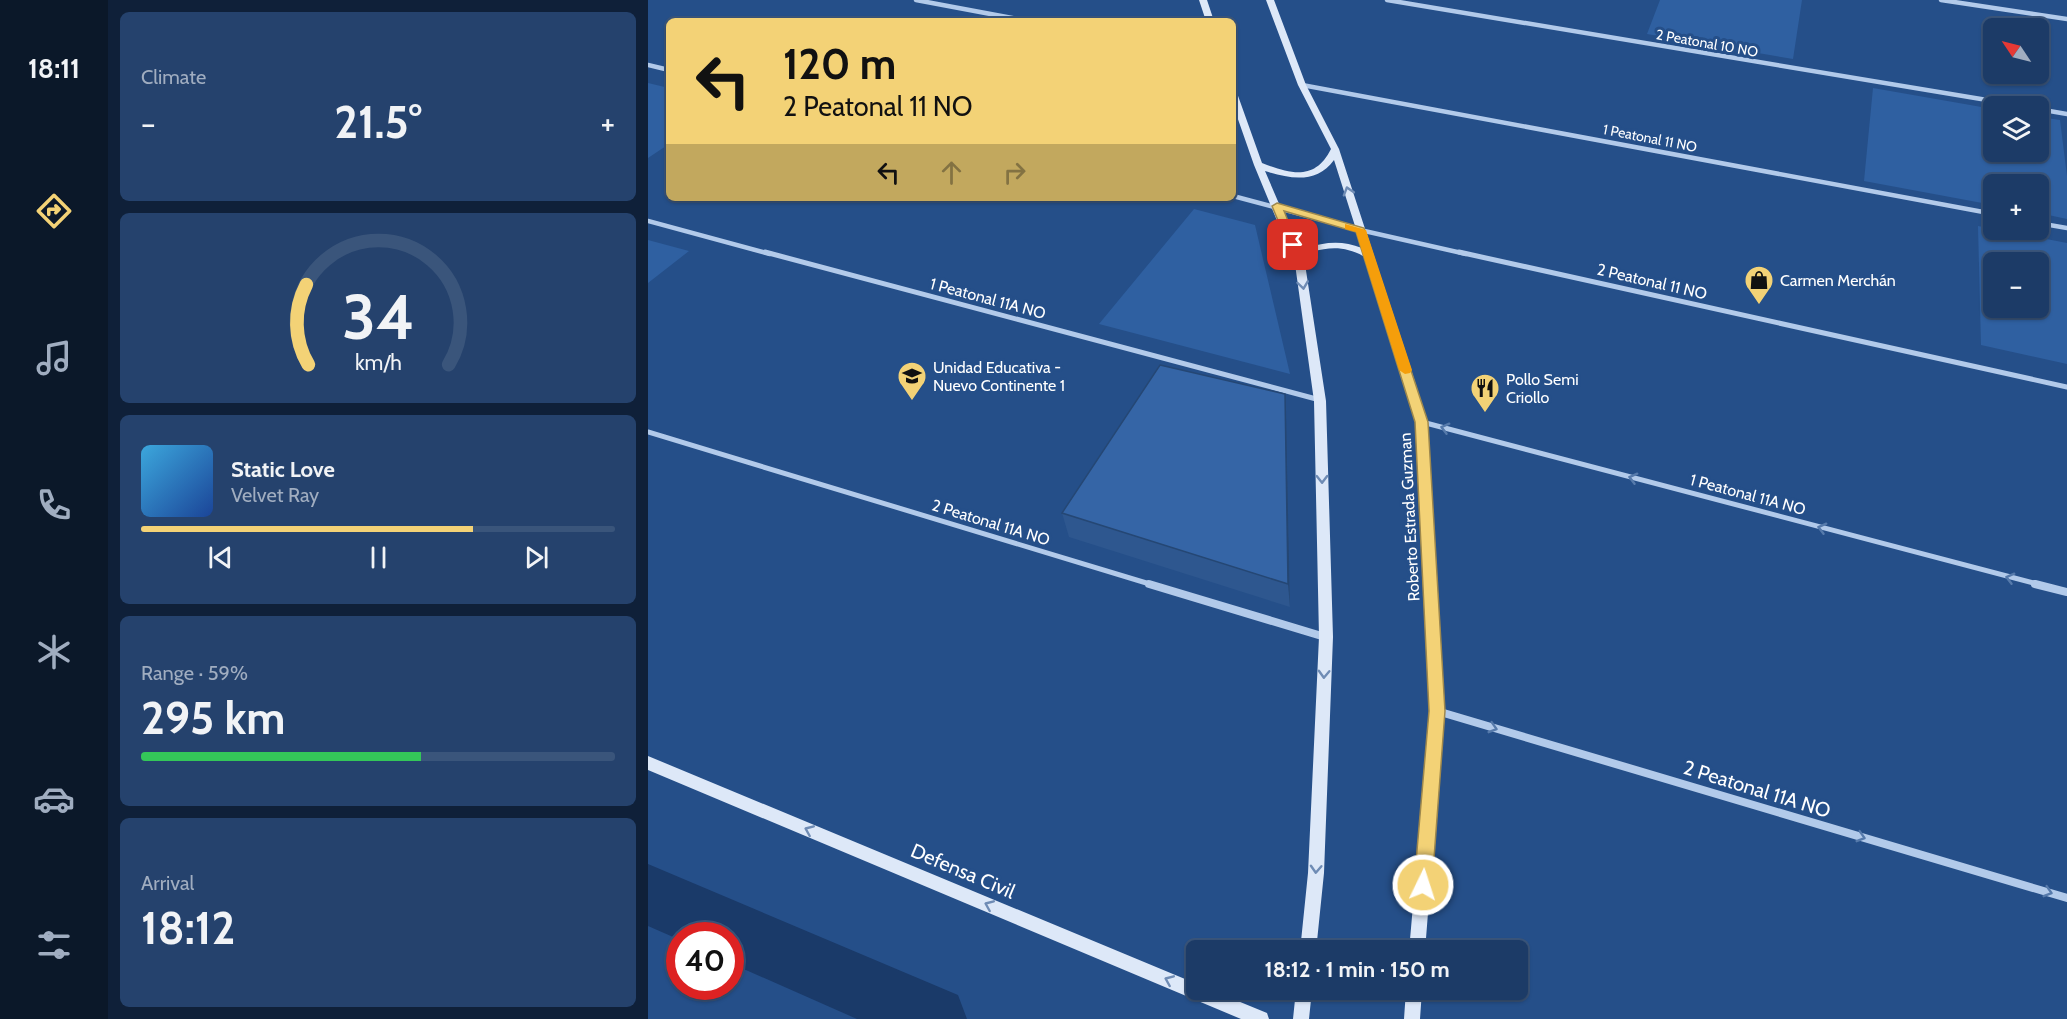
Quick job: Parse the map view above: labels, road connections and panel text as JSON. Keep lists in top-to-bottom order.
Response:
{
  "streets": {
    "street": [
      "2 Peatonal 10 NO",
      "1 Peatonal 11 NO",
      "2 Peatonal 11 NO",
      "1 Peatonal 11A NO",
      "Roberto Estrada Guzman",
      "2 Peatonal 11A NO",
      "Defensa Civil"
    ]
  },
  "crossings": [
    ["1 Peatonal 11 NO", "Roberto Estrada Guzman"],
    ["2 Peatonal 11 NO", "Roberto Estrada Guzman"],
    ["1 Peatonal 11A NO", "Roberto Estrada Guzman"],
    ["Roberto Estrada Guzman", "2 Peatonal 11A NO"]
  ],
  "one_way": ["1 Peatonal 11A NO", "2 Peatonal 11A NO", "Defensa Civil"],
  "places": {
    "shop": ["Carmen Merchán"],
    "school or university": ["Unidad Educativa - Nuevo Continente 1"],
    "restaurant": ["Pollo Semi Criollo"]
  },
  "north": "top left",
  "page": {
    "tabs": "18:11",
    "tile": [
      "Climate",
      ["Range · 59%", "295 km"],
      ["Arrival", "18:12"]
    ],
    "map_buttons": ["+", "−"],
    "turn": ["120 m", "2 Peatonal 11 NO"],
    "heat": ["−", "21.5°", "+"],
    "song": ["Static Love", "Velvet Ray"],
    "limit": "40",
    "trip": "18:12 · 1 min · 150 m",
    "gauge": ["34", "km/h"]
  }
}
